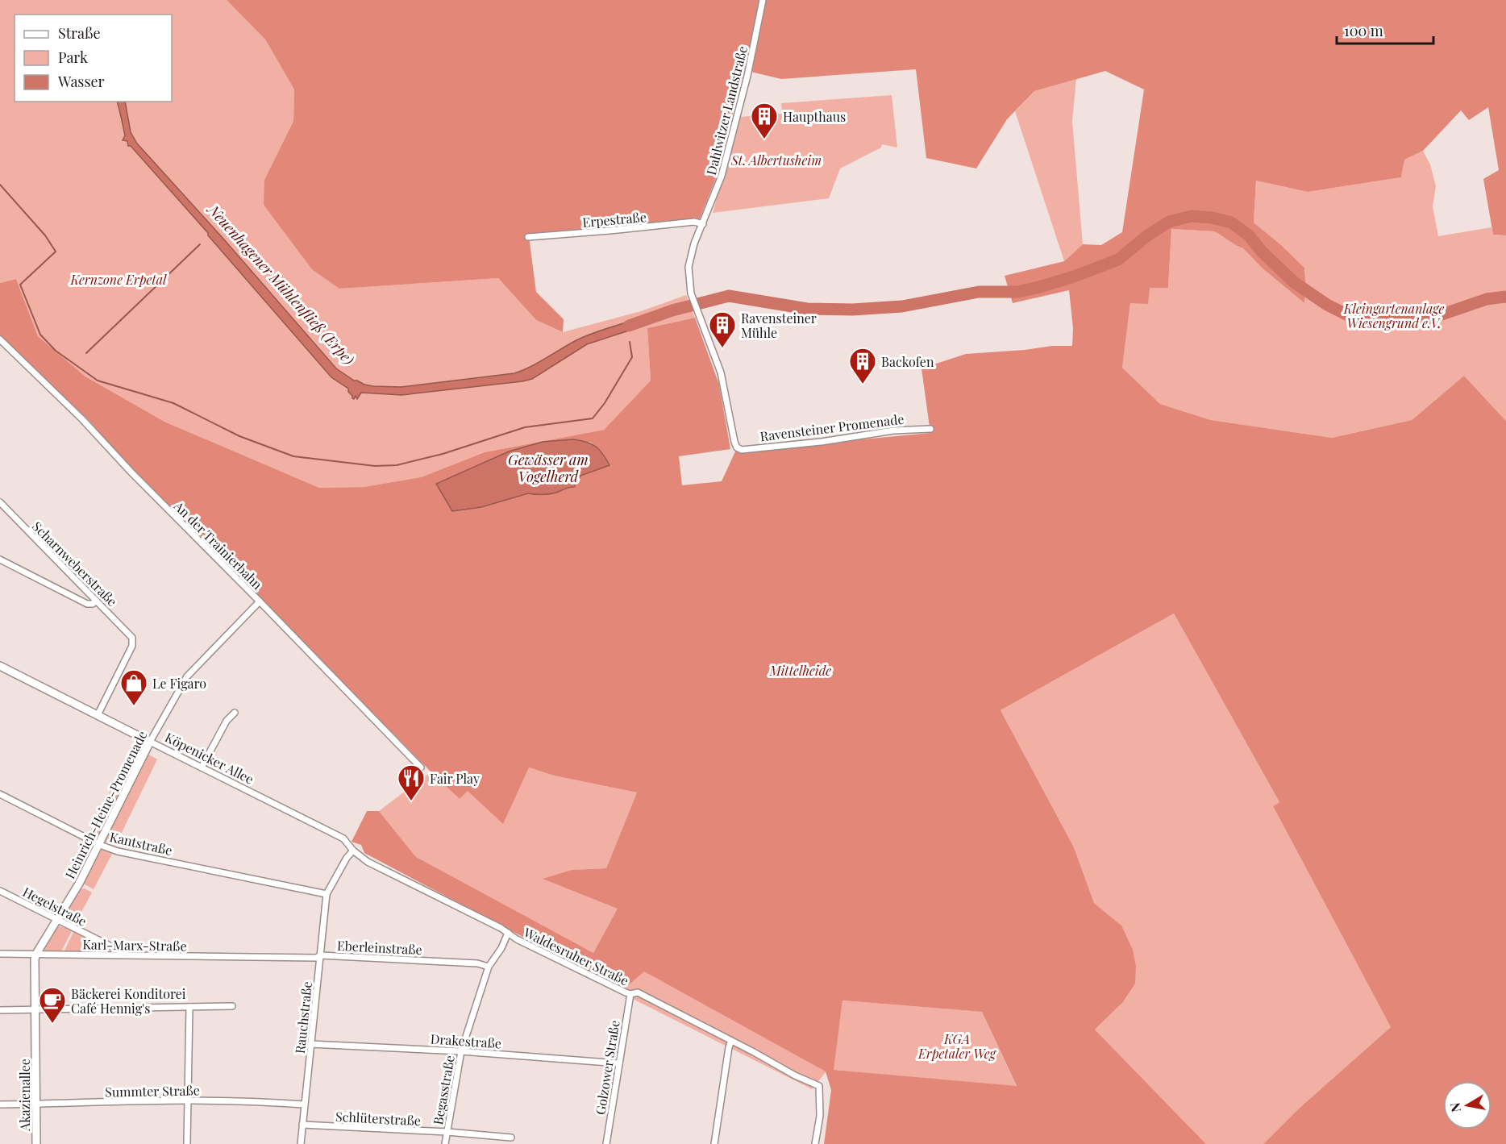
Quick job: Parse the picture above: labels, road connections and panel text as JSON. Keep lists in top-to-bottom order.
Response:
{
  "streets": {
    "street": [
      "Dahlwitzer Landstraße",
      "Erpestraße",
      "Ravensteiner Promenade",
      "An der Trainierbahn",
      "Scharnweberstraße",
      "Köpenicker Allee",
      "Heinrich-Heine-Promenade",
      "Kantstraße",
      "Hegelstraße",
      "Karl-Marx-Straße",
      "Eberleinstraße",
      "Waldesruher Straße",
      "Rauchstraße",
      "Drakestraße",
      "Golzower Straße",
      "Begasstraße",
      "Summter Straße",
      "Akazienallee",
      "Schlüterstraße"
    ]
  },
  "crossings": [
    ["Dahlwitzer Landstraße", "Erpestraße"],
    ["Dahlwitzer Landstraße", "Ravensteiner Promenade"],
    ["An der Trainierbahn", "Heinrich-Heine-Promenade"],
    ["Scharnweberstraße", "Köpenicker Allee"],
    ["Köpenicker Allee", "Heinrich-Heine-Promenade"],
    ["Köpenicker Allee", "Waldesruher Straße"],
    ["Köpenicker Allee", "Rauchstraße"],
    ["Heinrich-Heine-Promenade", "Kantstraße"],
    ["Heinrich-Heine-Promenade", "Hegelstraße"],
    ["Heinrich-Heine-Promenade", "Karl-Marx-Straße"],
    ["Heinrich-Heine-Promenade", "Akazienallee"],
    ["Kantstraße", "Rauchstraße"],
    ["Hegelstraße", "Karl-Marx-Straße"],
    ["Karl-Marx-Straße", "Eberleinstraße"],
    ["Eberleinstraße", "Rauchstraße"],
    ["Eberleinstraße", "Begasstraße"],
    ["Waldesruher Straße", "Rauchstraße"],
    ["Waldesruher Straße", "Golzower Straße"],
    ["Waldesruher Straße", "Begasstraße"],
    ["Rauchstraße", "Drakestraße"],
    ["Rauchstraße", "Summter Straße"],
    ["Rauchstraße", "Schlüterstraße"],
    ["Drakestraße", "Golzower Straße"],
    ["Drakestraße", "Begasstraße"],
    ["Begasstraße", "Schlüterstraße"],
    ["Summter Straße", "Akazienallee"]
  ],
  "water": ["Neuenhagener Mühlenfließ (Erpe)", "Gewässer am Vogelherd"],
  "parks": [
    "St. Albertusheim",
    "Kernzone Erpetal",
    "Kleingartenanlage Wiesengrund e.V.",
    "Mittelheide",
    "KGA Erpetaler Weg"
  ],
  "places": {
    "building": ["Haupthaus", "Ravensteiner Mühle", "Backofen"],
    "shop": ["Le Figaro"],
    "restaurant": ["Fair Play"],
    "cafe": ["Bäckerei Konditorei Café Hennig's"]
  },
  "legend": ["Straße", "Park", "Wasser"],
  "scale_bar": "100 m",
  "north": "left"
}
